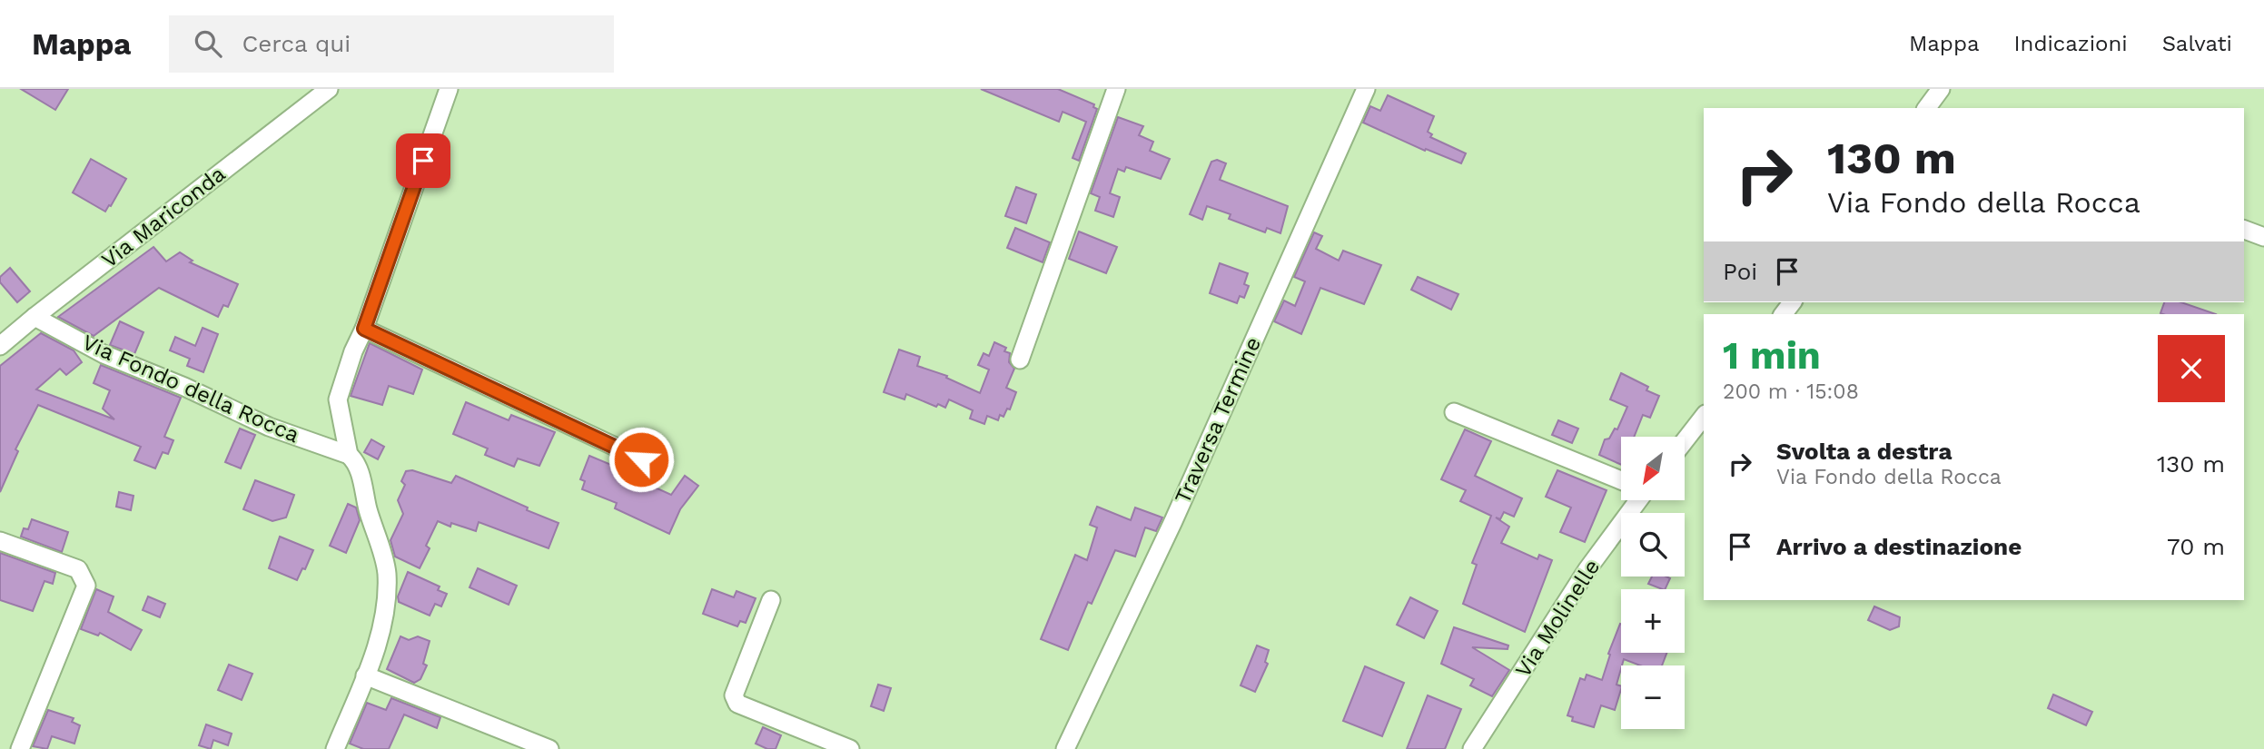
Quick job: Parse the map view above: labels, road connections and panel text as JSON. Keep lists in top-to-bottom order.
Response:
{
  "streets": {
    "street": [
      "Via Mariconda",
      "Via Fondo della Rocca",
      "Traversa Termine",
      "Via Molinelle"
    ]
  },
  "crossings": [
    ["Via Mariconda", "Via Fondo della Rocca"]
  ],
  "north": "bottom left",
  "page": {
    "header": "Mappa",
    "search": "Cerca qui",
    "nav": ["Mappa", "Indicazioni", "Salvati"],
    "turn": ["130 m", "Via Fondo della Rocca"],
    "then": "Poi",
    "heading": ["1 min", "200 m · 15:08"],
    "list": [
      {
        "name": "Svolta a destra",
        "note": "Via Fondo della Rocca",
        "value": "130 m"
      },
      {
        "name": "Arrivo a destinazione",
        "value": "70 m"
      }
    ],
    "map_buttons": ["+", "−"]
  }
}
